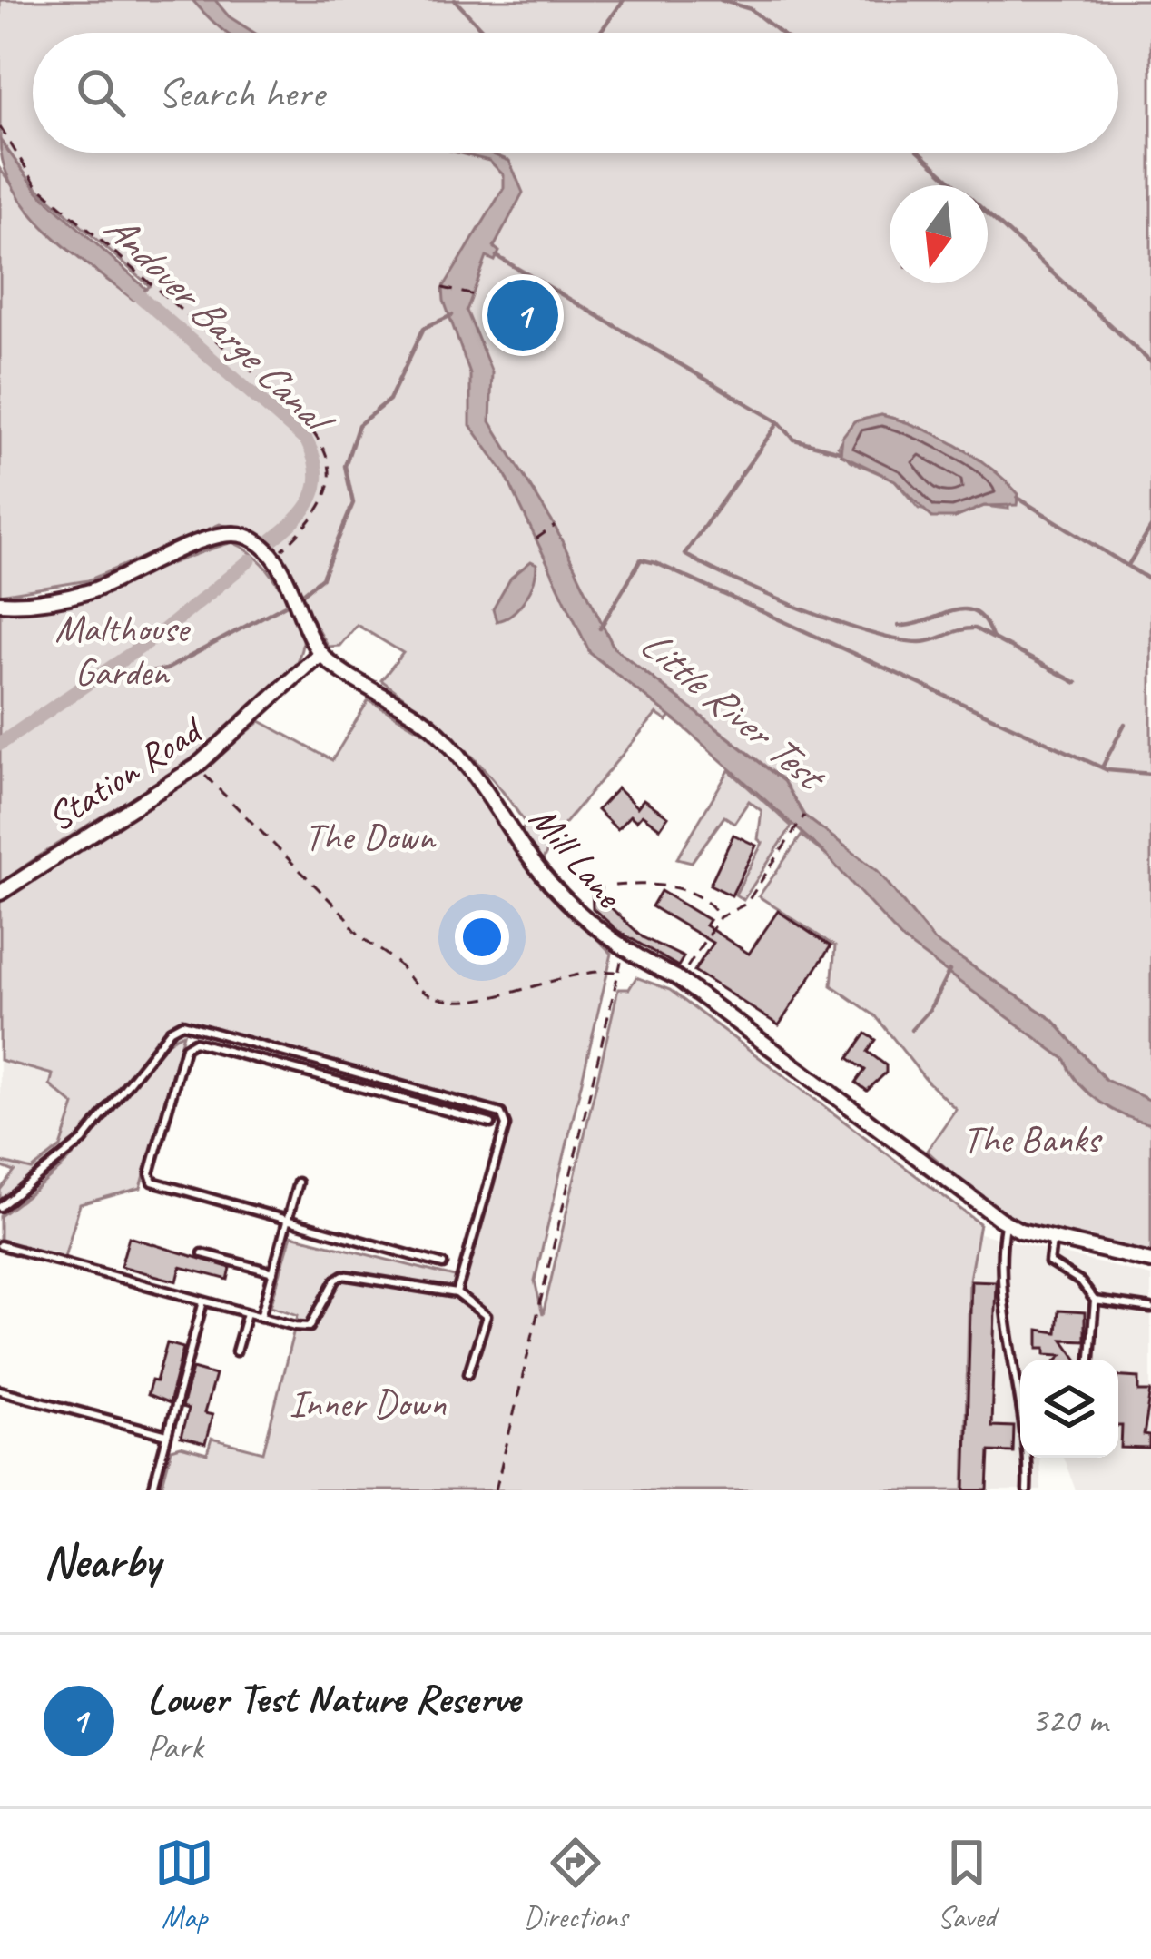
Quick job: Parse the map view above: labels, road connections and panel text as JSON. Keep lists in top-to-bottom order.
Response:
{
  "streets": {
    "street": ["Station Road", "Mill Lane"]
  },
  "crossings": [
    ["Station Road", "Mill Lane"]
  ],
  "water": ["Andover Barge Canal", "Little River Test"],
  "parks": [
    "Malthouse Garden",
    "The Down",
    "The Banks",
    "Inner Down"
  ],
  "north": "bottom",
  "page": {
    "search": "Search here",
    "pins": "1",
    "heading": "Nearby",
    "list": [
      {
        "mark": "1",
        "name": "Lower Test Nature Reserve",
        "note": "Park",
        "value": "320 m"
      }
    ],
    "nav": ["Map", "Directions", "Saved"]
  }
}
